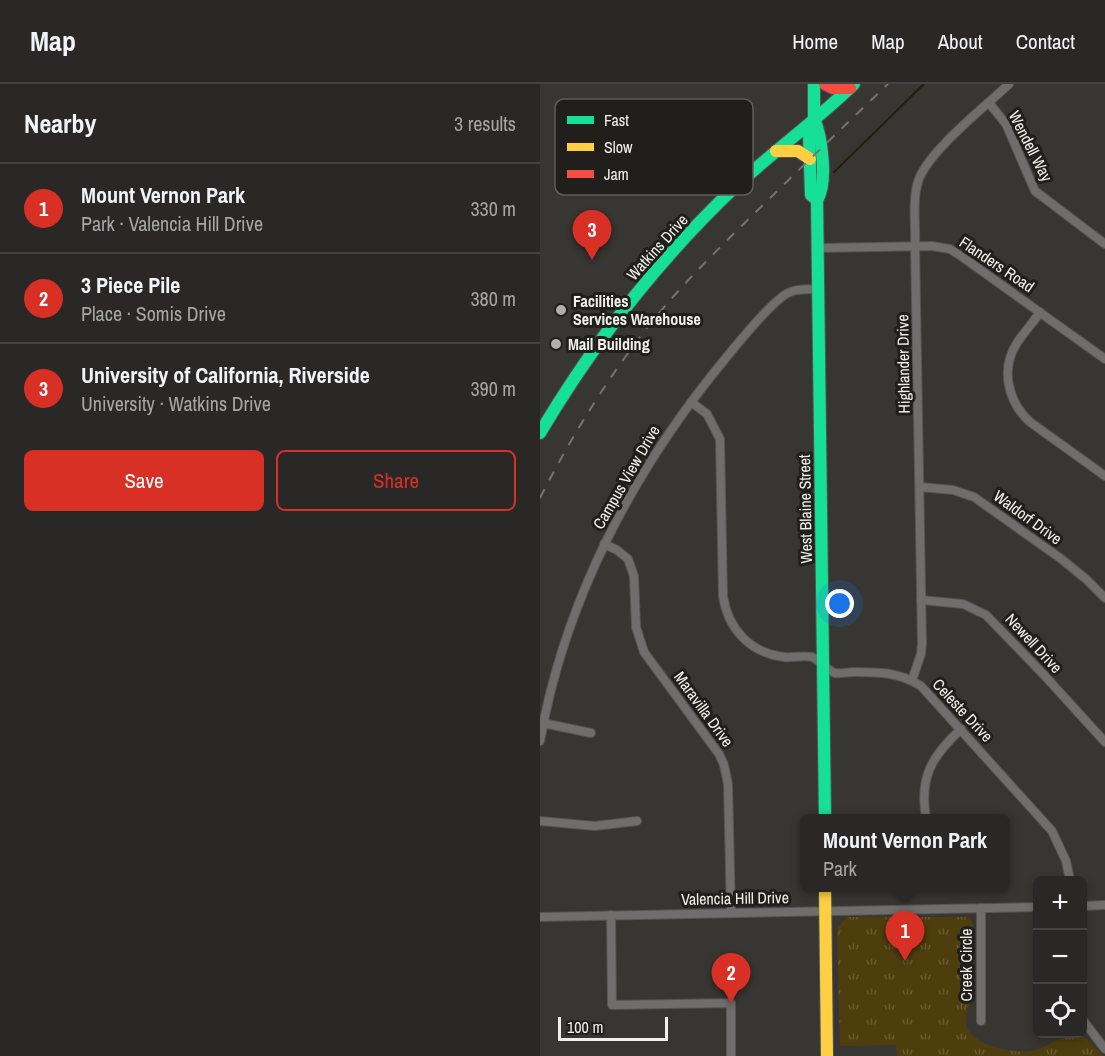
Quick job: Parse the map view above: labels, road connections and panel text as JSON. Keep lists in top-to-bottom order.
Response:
{
  "streets": {
    "street": [
      "Wendell Way",
      "Watkins Drive",
      "Flanders Road",
      "Highlander Drive",
      "Campus View Drive",
      "West Blaine Street",
      "Waldorf Drive",
      "Newell Drive",
      "Maravilla Drive",
      "Celeste Drive",
      "Valencia Hill Drive",
      "Creek Circle"
    ]
  },
  "crossings": [
    ["Wendell Way", "Highlander Drive"],
    ["Watkins Drive", "West Blaine Street"],
    ["Flanders Road", "Highlander Drive"],
    ["Flanders Road", "West Blaine Street"],
    ["Highlander Drive", "Waldorf Drive"],
    ["Highlander Drive", "Newell Drive"],
    ["Highlander Drive", "Celeste Drive"],
    ["Campus View Drive", "West Blaine Street"],
    ["Campus View Drive", "Maravilla Drive"],
    ["Campus View Drive", "Celeste Drive"],
    ["West Blaine Street", "Celeste Drive"],
    ["Maravilla Drive", "Valencia Hill Drive"],
    ["Valencia Hill Drive", "Creek Circle"]
  ],
  "places": ["Facilities Services Warehouse", "Mail Building"],
  "legend": ["Fast", "Slow", "Jam"],
  "scale_bar": "100 m",
  "page": {
    "header": "Map",
    "nav": [
      "Home",
      "Map",
      "About",
      "Contact"
    ],
    "heading": ["Nearby", "3 results"],
    "list": [
      {
        "mark": "1",
        "name": "Mount Vernon Park",
        "note": "Park · Valencia Hill Drive",
        "value": "330 m"
      },
      {
        "mark": "2",
        "name": "3 Piece Pile",
        "note": "Place · Somis Drive",
        "value": "380 m"
      },
      {
        "mark": "3",
        "name": "University of California, Riverside",
        "note": "University · Watkins Drive",
        "value": "390 m"
      }
    ],
    "pins": ["3", "1", "2"],
    "buttons": ["Save", "Share"],
    "popup": ["Mount Vernon Park", "Park"],
    "map_buttons": ["+", "−"],
    "scale": "100 m"
  }
}
